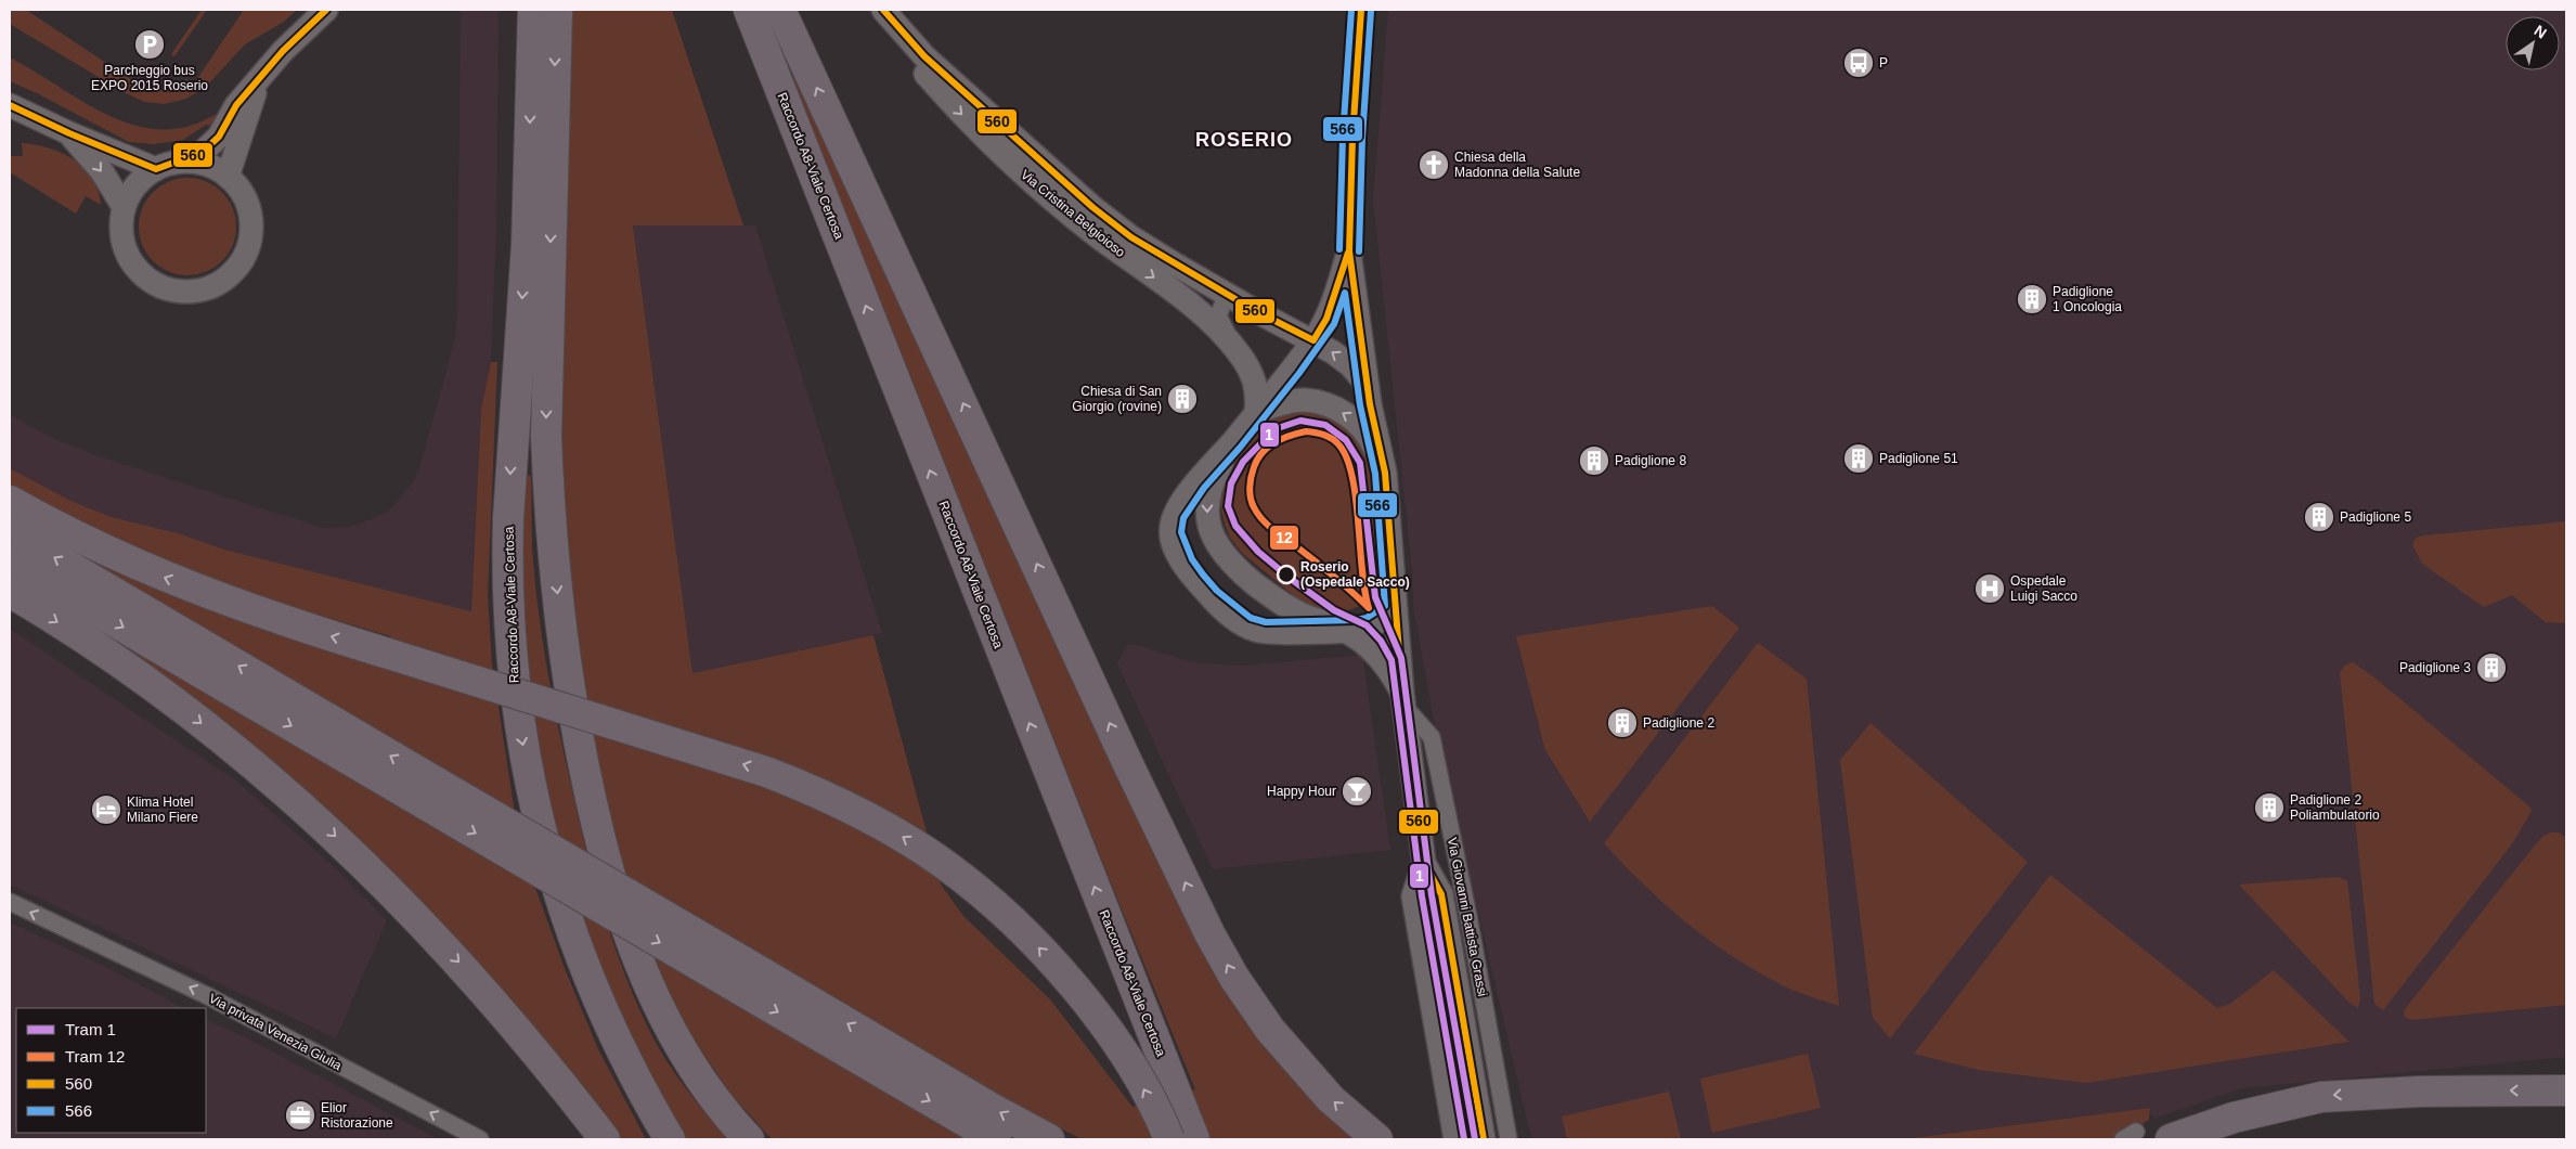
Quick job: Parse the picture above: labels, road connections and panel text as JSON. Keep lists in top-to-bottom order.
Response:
{
  "streets": {
    "highway": ["Raccordo A8-Viale Certosa"],
    "main road": ["Via Cristina Belgioioso", "Via Giovanni Battista Grassi"],
    "street": ["Via privata Venezia Giulia"]
  },
  "crossings": [
    ["Via Cristina Belgioioso", "Via Giovanni Battista Grassi"]
  ],
  "one_way": ["Via privata Venezia Giulia"],
  "districts": ["ROSERIO"],
  "places": {
    "parking": ["Parcheggio bus EXPO 2015 Roserio"],
    "bus stop": ["P"],
    "church": ["Chiesa della Madonna della Salute"],
    "building": [
      "Padiglione 1 Oncologia",
      "Chiesa di San Giorgio (rovine)",
      "Padiglione 51",
      "Padiglione 8",
      "Padiglione 5",
      "Padiglione 3",
      "Padiglione 2",
      "Padiglione 2 Poliambulatorio"
    ],
    "other": ["Roserio (Ospedale Sacco)"],
    "hospital": ["Ospedale Luigi Sacco"],
    "bar": ["Happy Hour"],
    "hotel": ["Klima Hotel Milano Fiere"],
    "office": ["Elior Ristorazione"]
  },
  "lines": [
    "transit line 560",
    "transit line 566",
    "tram line 1",
    "tram line 12"
  ],
  "legend": [
    "Tram 1",
    "Tram 12",
    "560",
    "566"
  ],
  "north": "top right"
}
